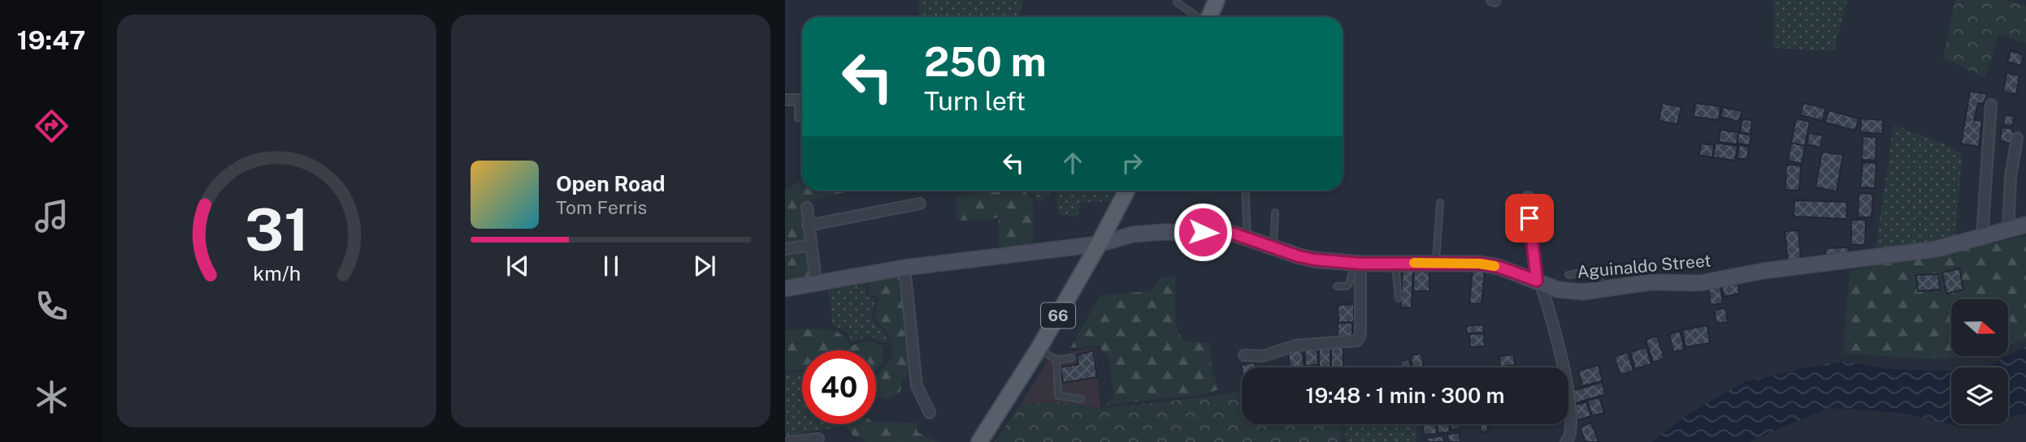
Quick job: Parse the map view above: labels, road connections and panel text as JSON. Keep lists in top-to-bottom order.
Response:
{
  "streets": {
    "main road": ["66"],
    "street": ["Aguinaldo Street"]
  },
  "crossings": [
    ["Aguinaldo Street", "66"]
  ],
  "north": "right",
  "page": {
    "tabs": "19:47",
    "turn": ["250 m", "Turn left"],
    "song": ["Open Road", "Tom Ferris"],
    "limit": "40",
    "trip": "19:48 · 1 min · 300 m",
    "gauge": ["31", "km/h"]
  }
}
